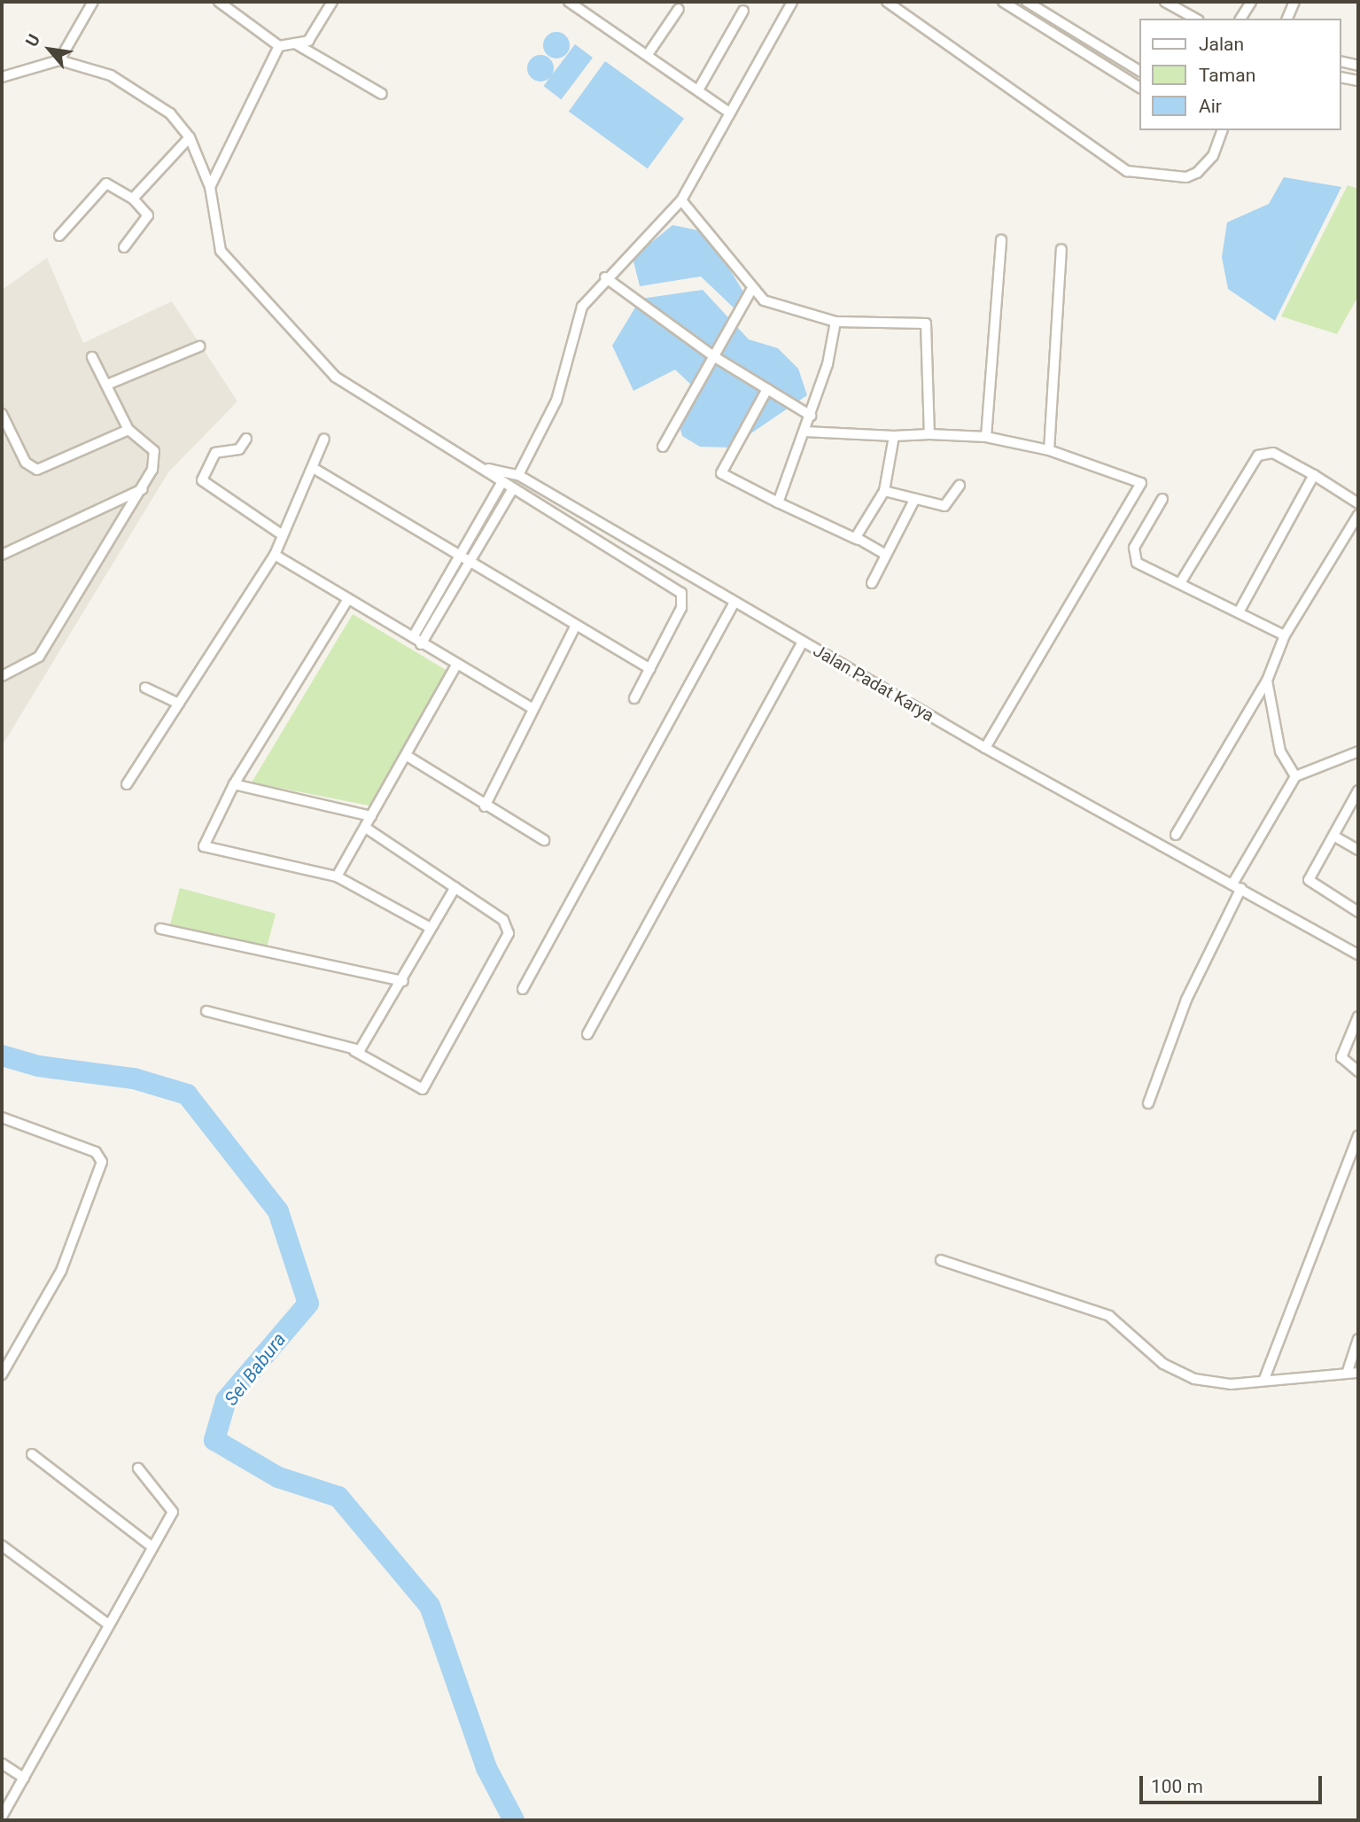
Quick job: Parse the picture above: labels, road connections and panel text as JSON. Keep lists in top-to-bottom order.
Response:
{
  "streets": {
    "street": ["Jalan Padat Karya"]
  },
  "water": ["Sei Babura"],
  "legend": ["Jalan", "Taman", "Air"],
  "scale_bar": "100 m",
  "north": "top left"
}
